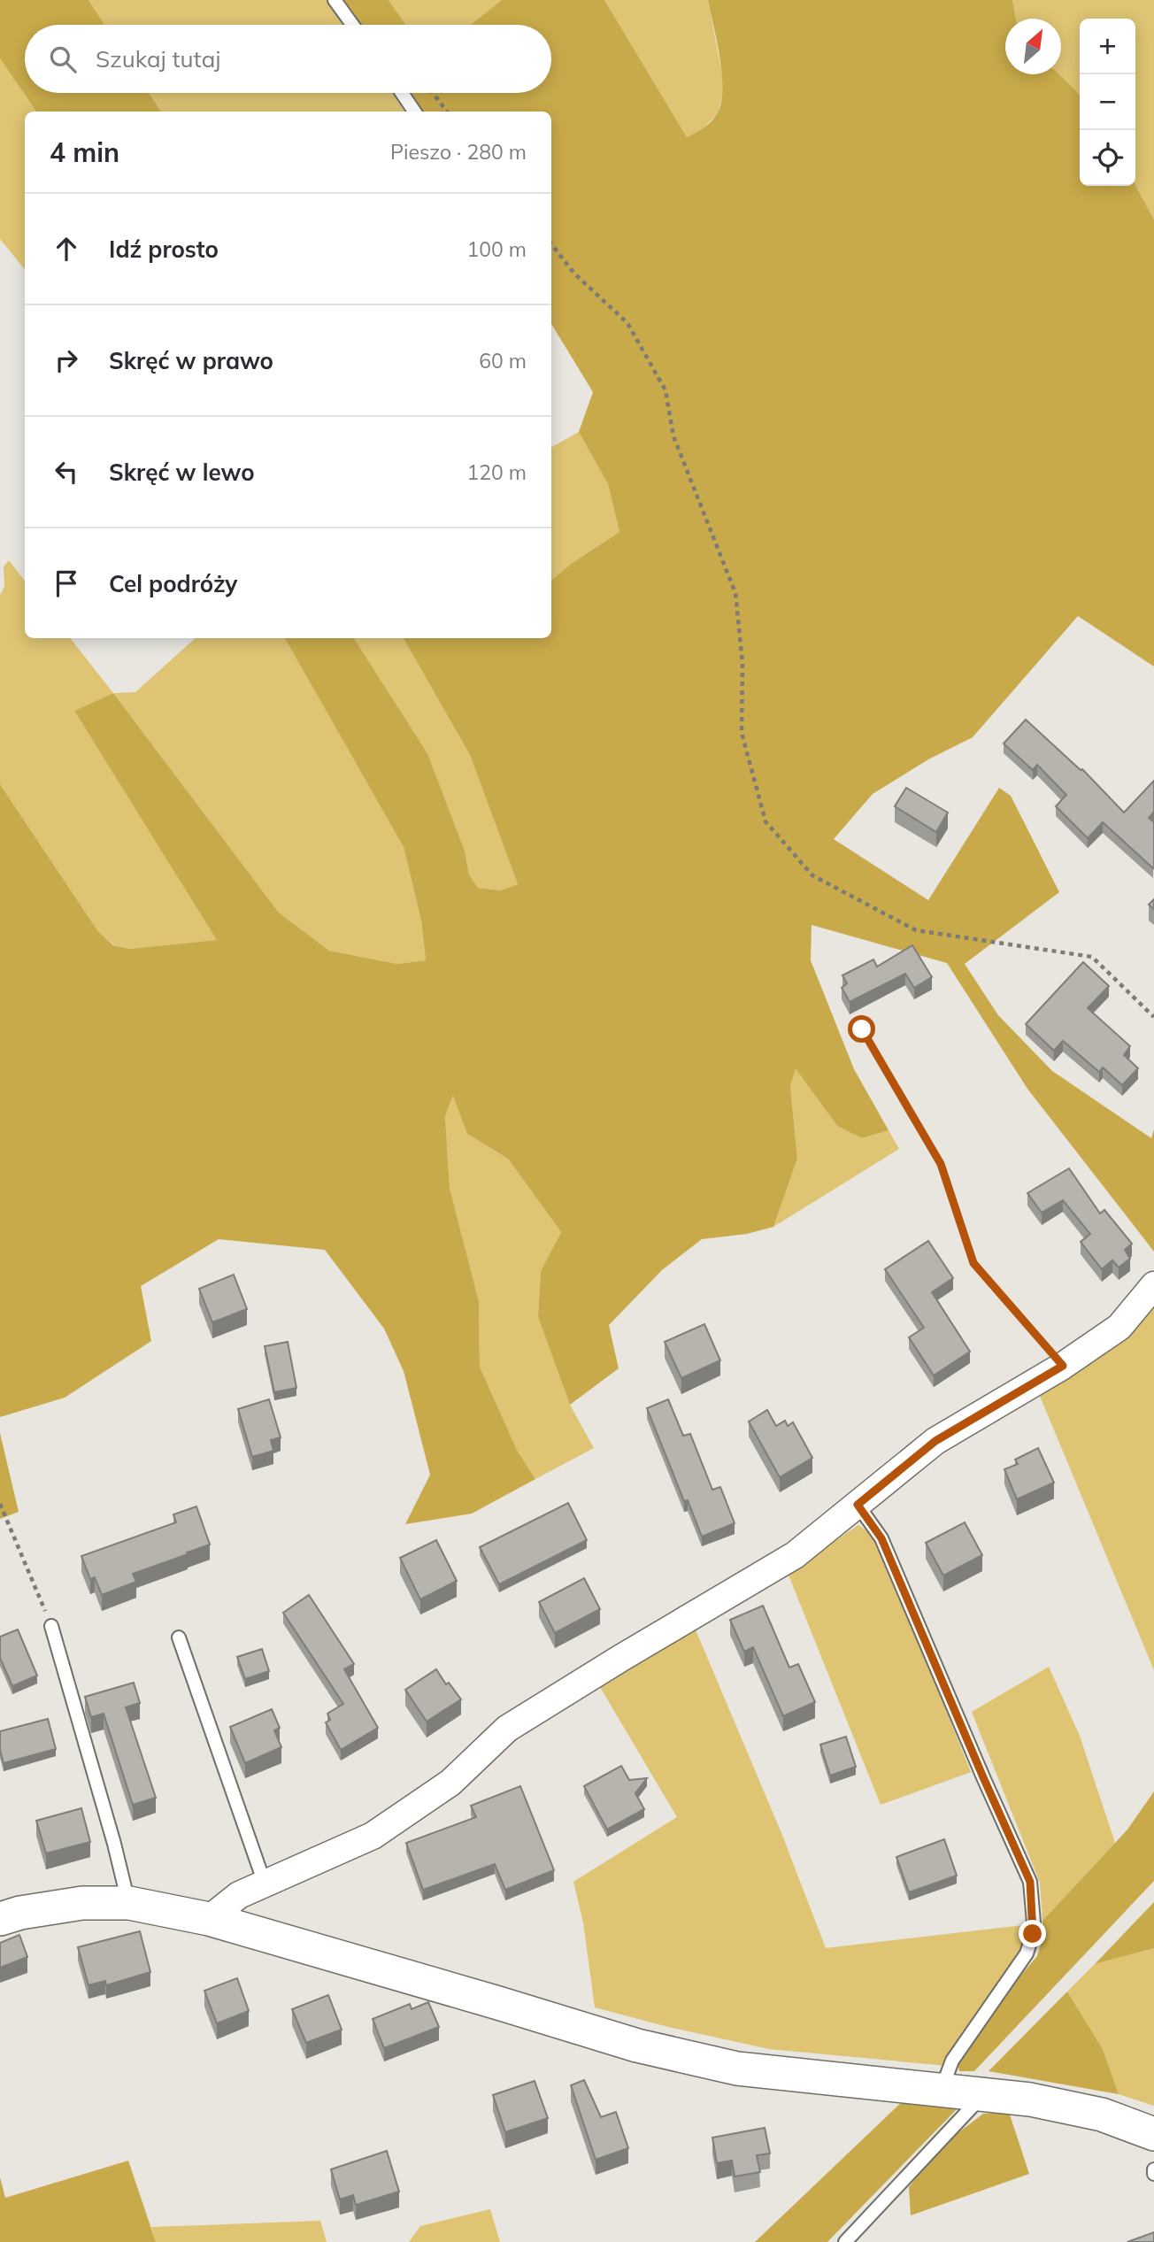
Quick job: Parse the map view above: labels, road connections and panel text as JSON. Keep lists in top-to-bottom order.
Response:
{
  "north": "top right",
  "page": {
    "map_buttons": ["+", "−"],
    "search": "Szukaj tutaj",
    "heading": ["4 min", "Pieszo · 280 m"],
    "list": [
      ["Idź prosto", "100 m"],
      ["Skręć w prawo", "60 m"],
      ["Skręć w lewo", "120 m"],
      "Cel podróży"
    ]
  }
}
